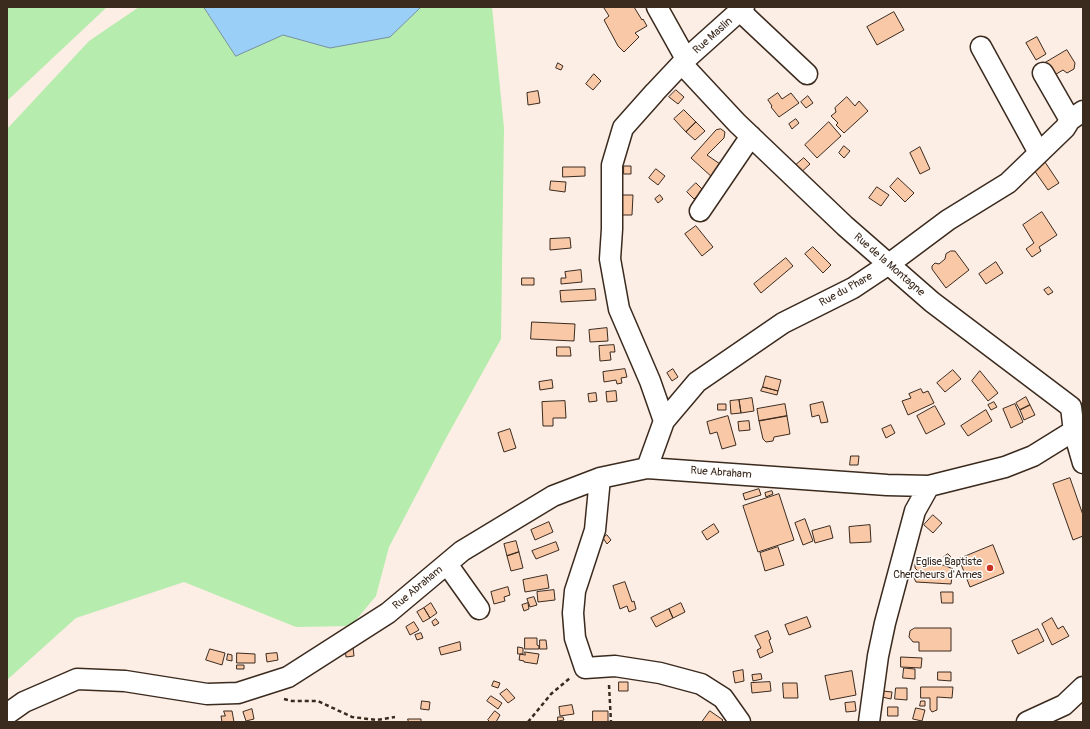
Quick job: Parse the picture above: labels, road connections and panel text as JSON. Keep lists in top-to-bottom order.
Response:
{
  "streets": {
    "street": [
      "Rue Maslin",
      "Rue de la Montagne",
      "Rue du Phare",
      "Rue Abraham"
    ]
  },
  "crossings": [
    ["Rue Maslin", "Rue de la Montagne"],
    ["Rue Maslin", "Rue du Phare"],
    ["Rue de la Montagne", "Rue du Phare"],
    ["Rue de la Montagne", "Rue Abraham"]
  ],
  "places": ["Eglise Baptiste Chercheurs d'Ames"]
}
